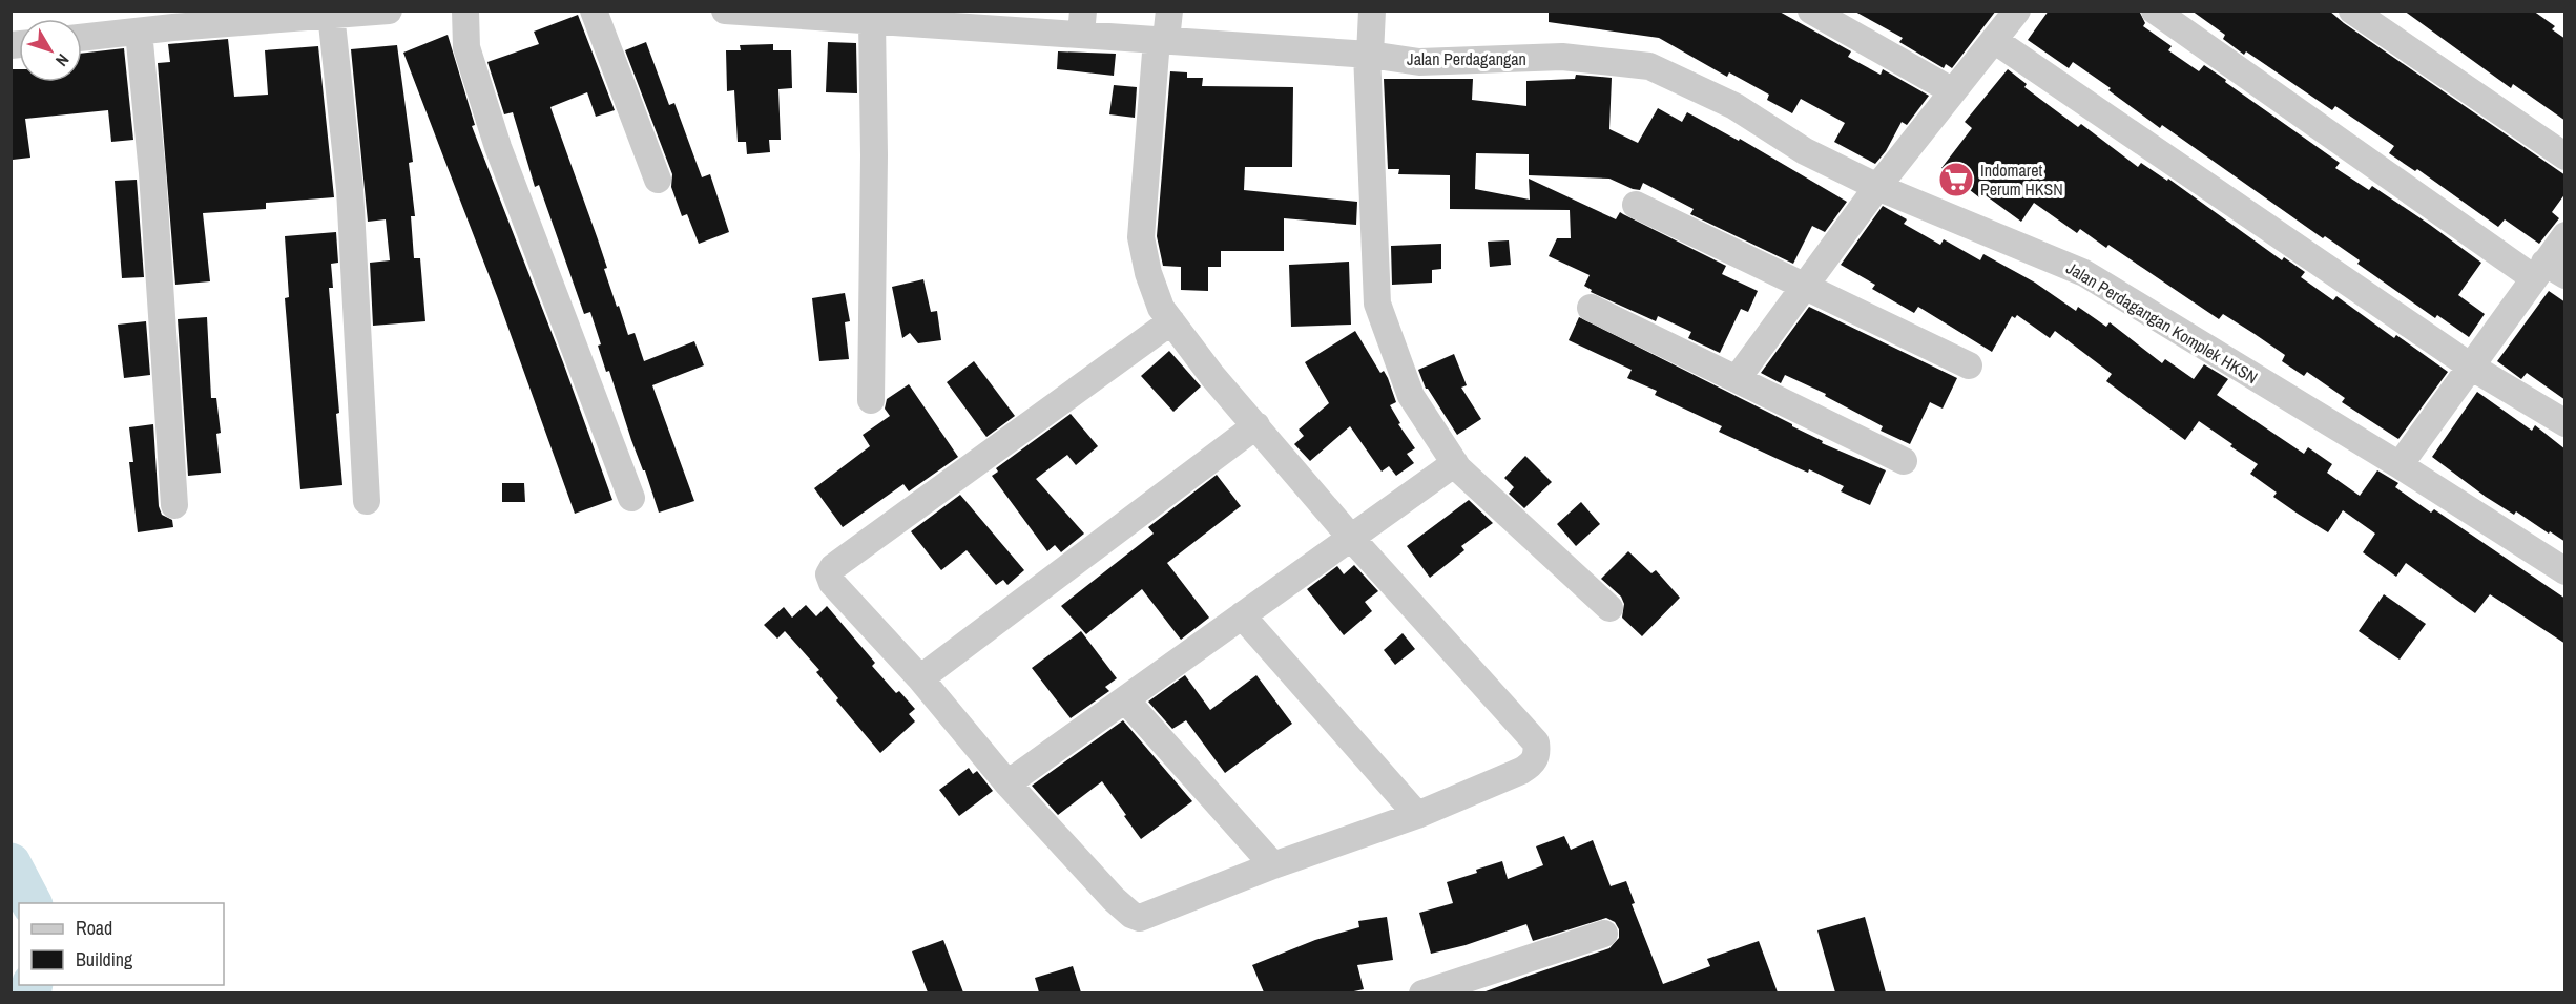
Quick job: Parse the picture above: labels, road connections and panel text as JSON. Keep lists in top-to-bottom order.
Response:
{
  "streets": {
    "street": ["Jalan Perdagangan", "Jalan Perdagangan Komplek HKSN"]
  },
  "crossings": [
    ["Jalan Perdagangan", "Jalan Perdagangan Komplek HKSN"]
  ],
  "places": {
    "supermarket": ["Indomaret Perum HKSN"]
  },
  "legend": ["Road", "Building"],
  "north": "bottom right"
}
